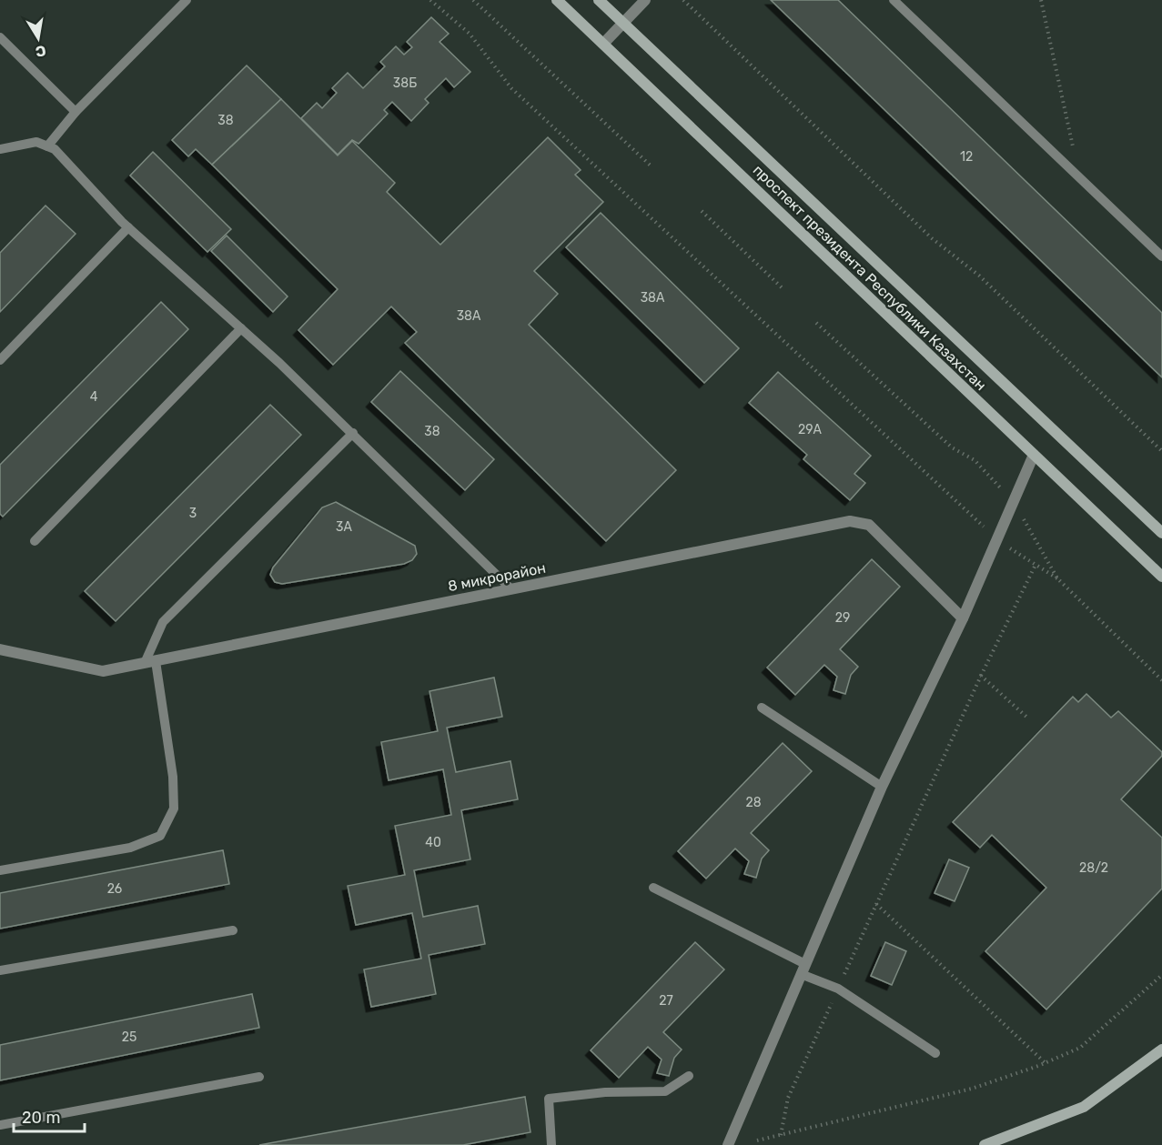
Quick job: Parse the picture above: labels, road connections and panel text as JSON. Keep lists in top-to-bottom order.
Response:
{
  "streets": {
    "main road": ["проспект президента Республики Казахстан"],
    "street": ["8 микрорайон"]
  },
  "house_numbers": [
    "38Б",
    "38",
    "12",
    "38А",
    "38А",
    "4",
    "29А",
    "38",
    "3",
    "3А",
    "29",
    "28",
    "40",
    "28/2",
    "26",
    "27",
    "25"
  ],
  "scale_bar": "20 m",
  "north": "bottom"
}
